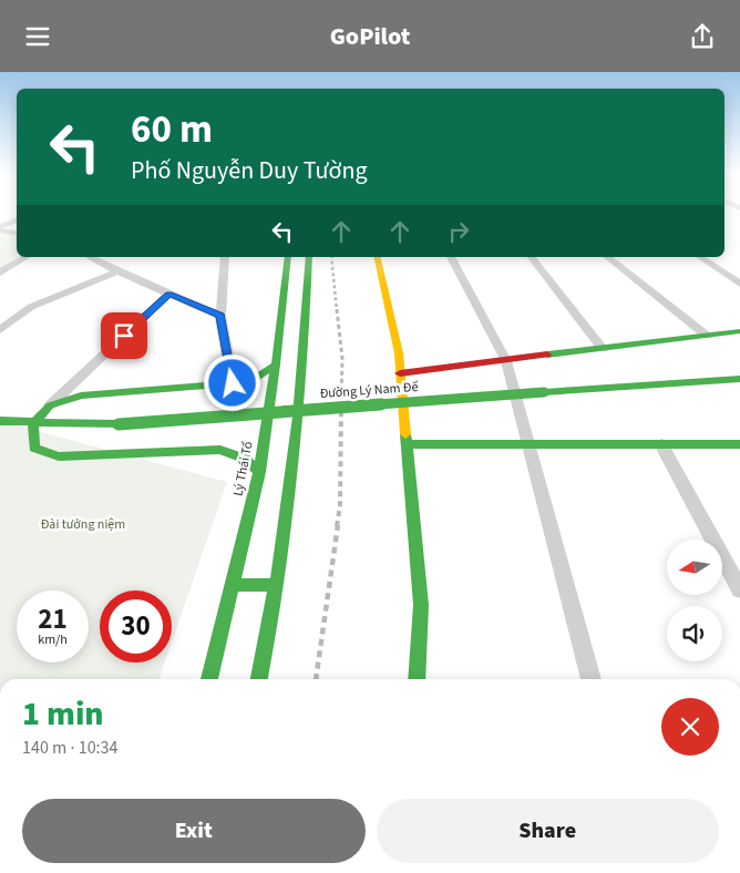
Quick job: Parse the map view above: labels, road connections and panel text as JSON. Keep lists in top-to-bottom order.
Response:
{
  "streets": {
    "street": ["Đường Lý Nam Đế", "Lý Thái Tổ"]
  },
  "parks": ["Đài tưởng niệm"],
  "north": "left",
  "page": {
    "header": "GoPilot",
    "turn": ["60 m", "Phố Nguyễn Duy Tường"],
    "speed": "21 km/h",
    "limit": "30",
    "heading": ["1 min", "140 m · 10:34"],
    "buttons": ["Exit", "Share"]
  }
}
